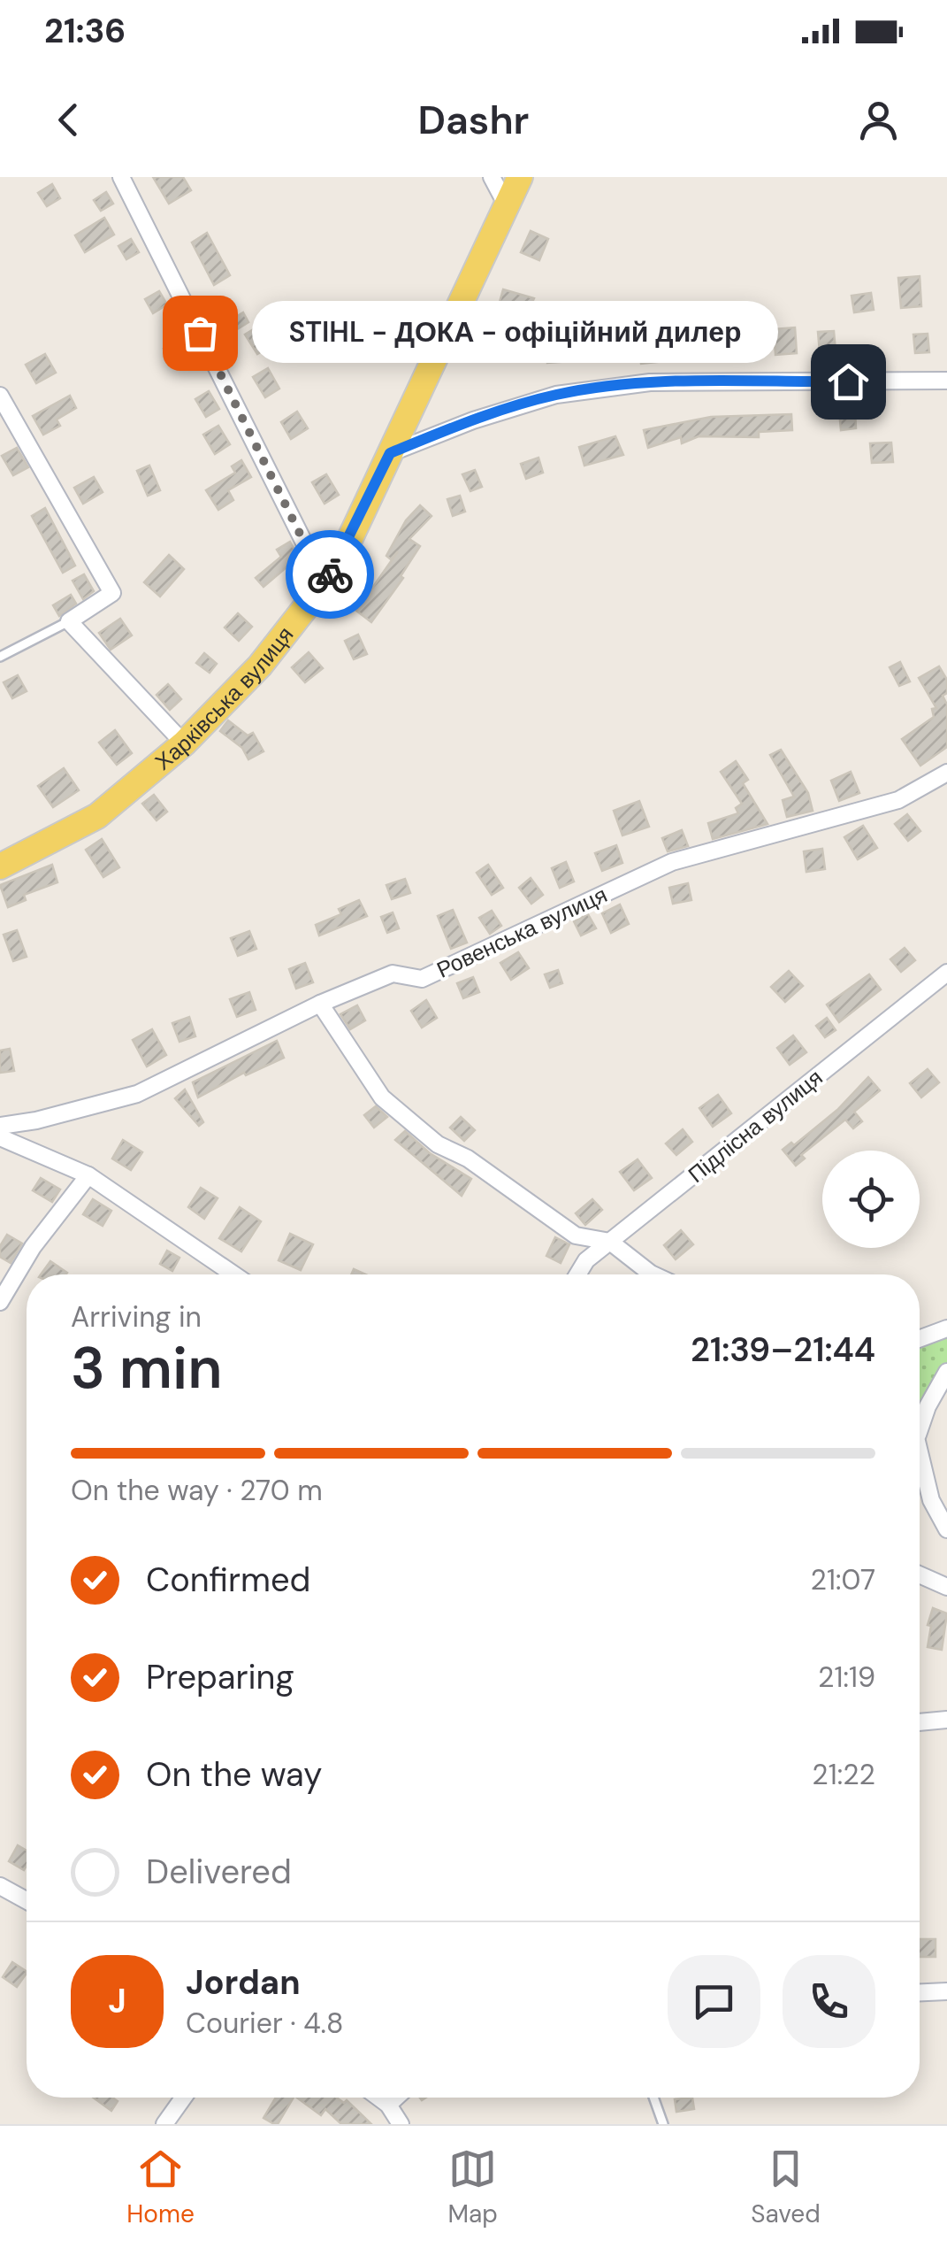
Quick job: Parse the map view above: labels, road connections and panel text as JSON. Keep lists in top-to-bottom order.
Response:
{
  "streets": {
    "main road": ["Харківська вулиця"],
    "street": ["Ровенська вулиця", "Підлісна вулиця"]
  },
  "places": ["STIHL - ДОКА - офіційний дилер"],
  "page": {
    "status": "21:36",
    "header": "Dashr",
    "bubble": "STIHL - ДОКА - офіційний дилер",
    "heading": ["3 min", "Arriving in", "21:39–21:44"],
    "panel": ["Jordan", "Courier · 4.8"],
    "bar": "On the way · 270 m",
    "list": [
      ["Confirmed", "21:07"],
      ["Preparing", "21:19"],
      ["On the way", "21:22"],
      "Delivered"
    ],
    "round": "J",
    "tabs": ["Home", "Map", "Saved"]
  }
}
